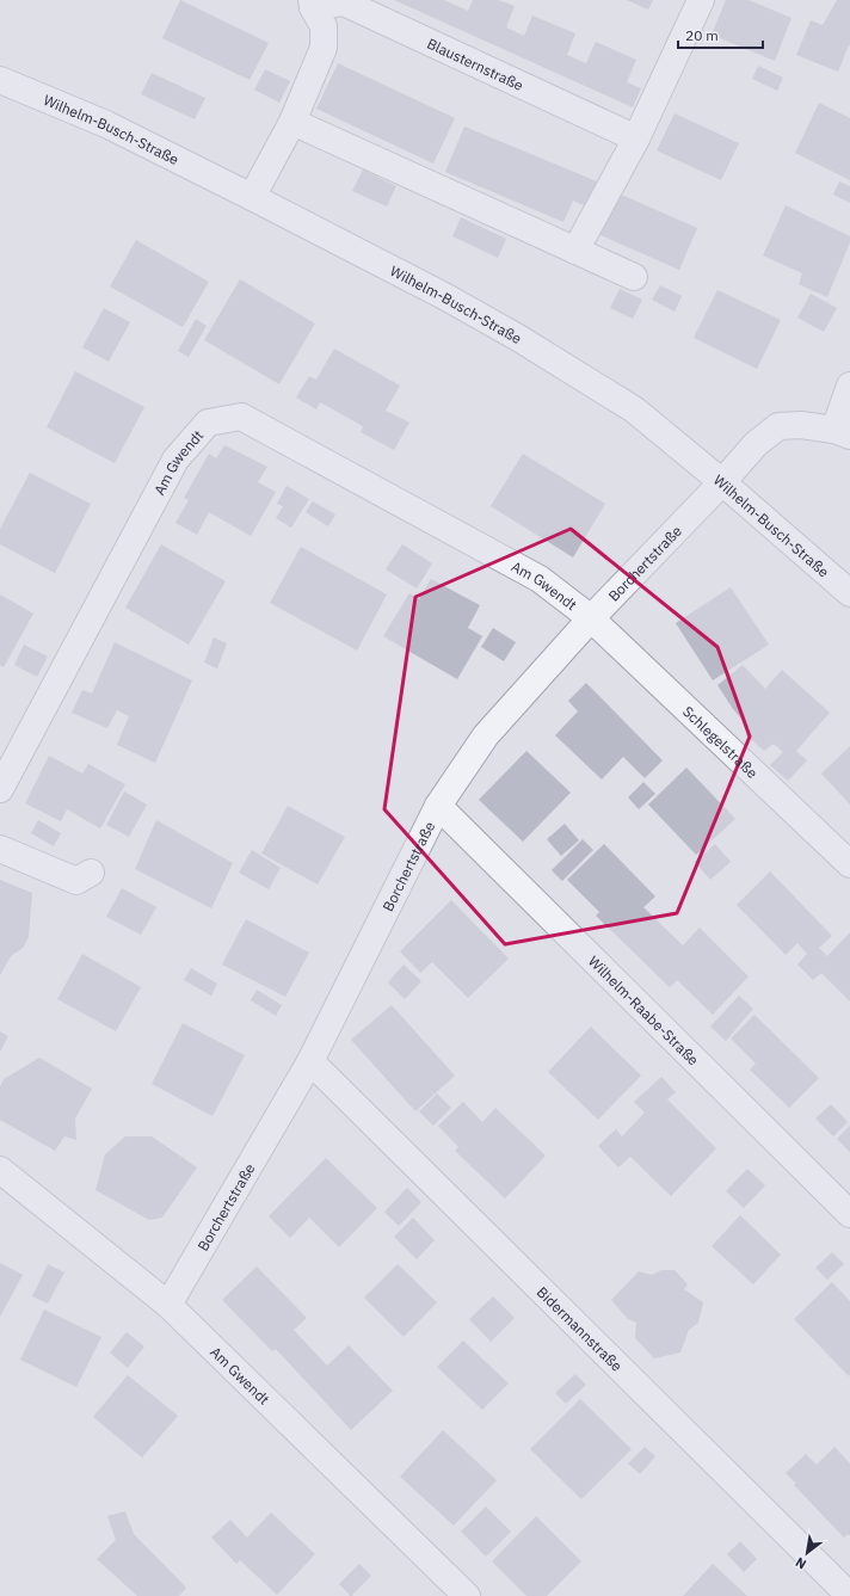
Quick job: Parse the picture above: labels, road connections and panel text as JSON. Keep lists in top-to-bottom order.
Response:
{
  "streets": {
    "street": [
      "Blausternstraße",
      "Wilhelm-Busch-Straße",
      "Am Gwendt",
      "Borchertstraße",
      "Schlegelstraße",
      "Wilhelm-Raabe-Straße",
      "Bidermannstraße"
    ]
  },
  "crossings": [
    ["Wilhelm-Busch-Straße", "Borchertstraße"],
    ["Am Gwendt", "Borchertstraße"],
    ["Am Gwendt", "Schlegelstraße"],
    ["Borchertstraße", "Schlegelstraße"],
    ["Borchertstraße", "Wilhelm-Raabe-Straße"],
    ["Borchertstraße", "Bidermannstraße"]
  ],
  "scale_bar": "20 m",
  "north": "bottom left"
}
